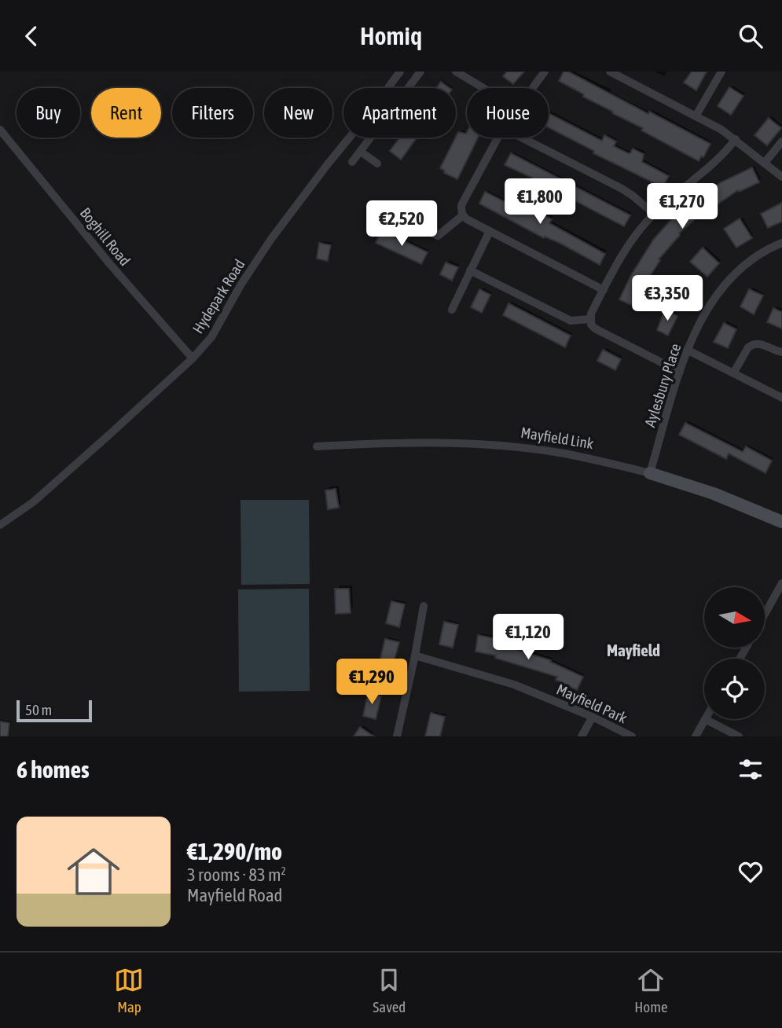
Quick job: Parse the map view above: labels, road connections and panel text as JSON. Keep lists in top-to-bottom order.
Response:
{
  "streets": {
    "street": [
      "Boghill Road",
      "Hydepark Road",
      "Aylesbury Place",
      "Mayfield Link",
      "Mayfield Park"
    ]
  },
  "crossings": [
    ["Boghill Road", "Hydepark Road"],
    ["Aylesbury Place", "Mayfield Link"]
  ],
  "districts": ["Mayfield"],
  "scale_bar": "50 m",
  "north": "right",
  "page": {
    "header": "Homiq",
    "chip": [
      "Buy",
      "Rent",
      "Filters",
      "New",
      "Apartment",
      "House"
    ],
    "price": [
      "€1,800",
      "€1,270",
      "€2,520",
      "€3,350",
      "€1,120",
      "€1,290"
    ],
    "scale": "50 m",
    "heading": "6 homes",
    "list": [
      {
        "name": "€1,290/mo",
        "note": "3 rooms · 83 m² · Mayfield Road"
      }
    ],
    "tabs": ["Map", "Saved", "Home"]
  }
}
